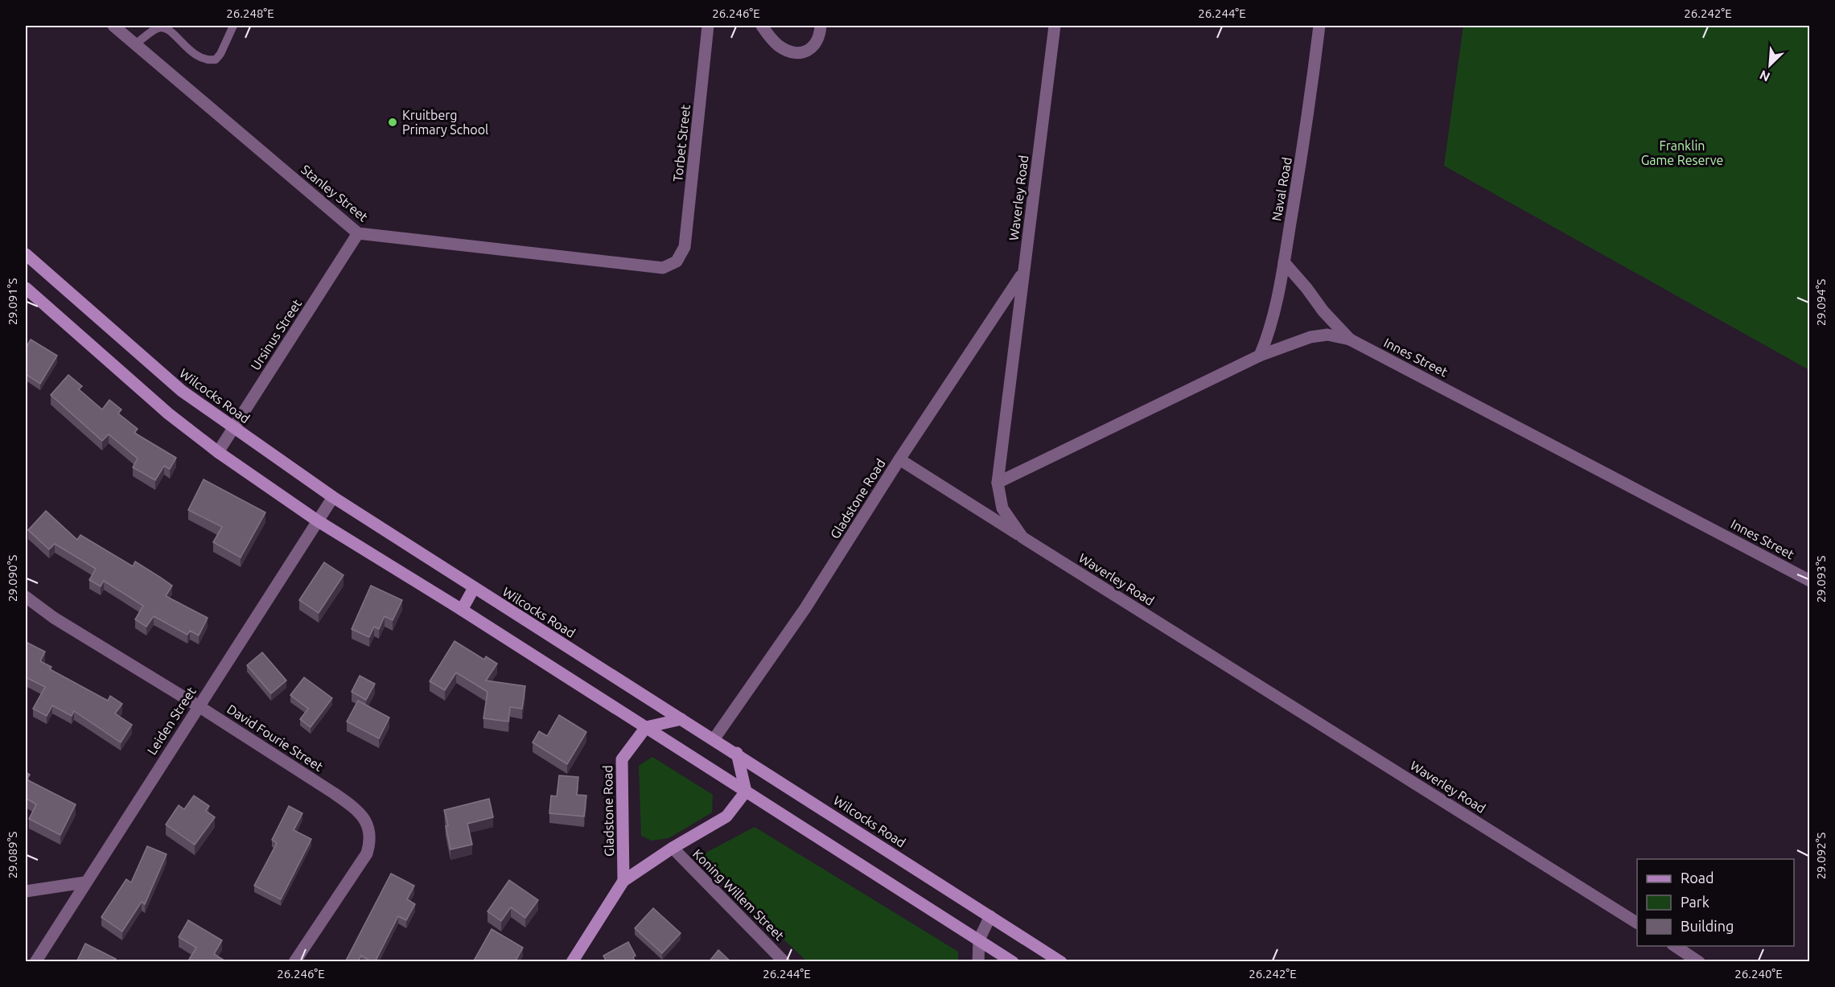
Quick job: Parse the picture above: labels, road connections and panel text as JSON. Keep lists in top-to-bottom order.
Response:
{
  "streets": {
    "street": [
      "Torbet Street",
      "Naval Road",
      "Stanley Street",
      "Waverley Road",
      "Ursinus Street",
      "Innes Street",
      "Wilcocks Road",
      "Gladstone Road",
      "Leiden Street",
      "David Fourie Street",
      "Koning Willem Street"
    ]
  },
  "crossings": [
    ["Torbet Street", "Stanley Street"],
    ["Naval Road", "Innes Street"],
    ["Stanley Street", "Ursinus Street"],
    ["Waverley Road", "Innes Street"],
    ["Waverley Road", "Gladstone Road"],
    ["Ursinus Street", "Wilcocks Road"],
    ["Wilcocks Road", "Gladstone Road"],
    ["Wilcocks Road", "Leiden Street"],
    ["Leiden Street", "David Fourie Street"]
  ],
  "parks": ["Franklin Game Reserve"],
  "places": ["Kruitberg Primary School"],
  "legend": ["Road", "Park", "Building"],
  "north": "bottom left",
  "coordinates": [
    "26.248°E",
    "26.246°E",
    "26.244°E",
    "26.242°E",
    "29.091°S",
    "29.094°S",
    "29.090°S",
    "29.093°S",
    "29.089°S",
    "29.092°S",
    "26.240°E"
  ]
}
